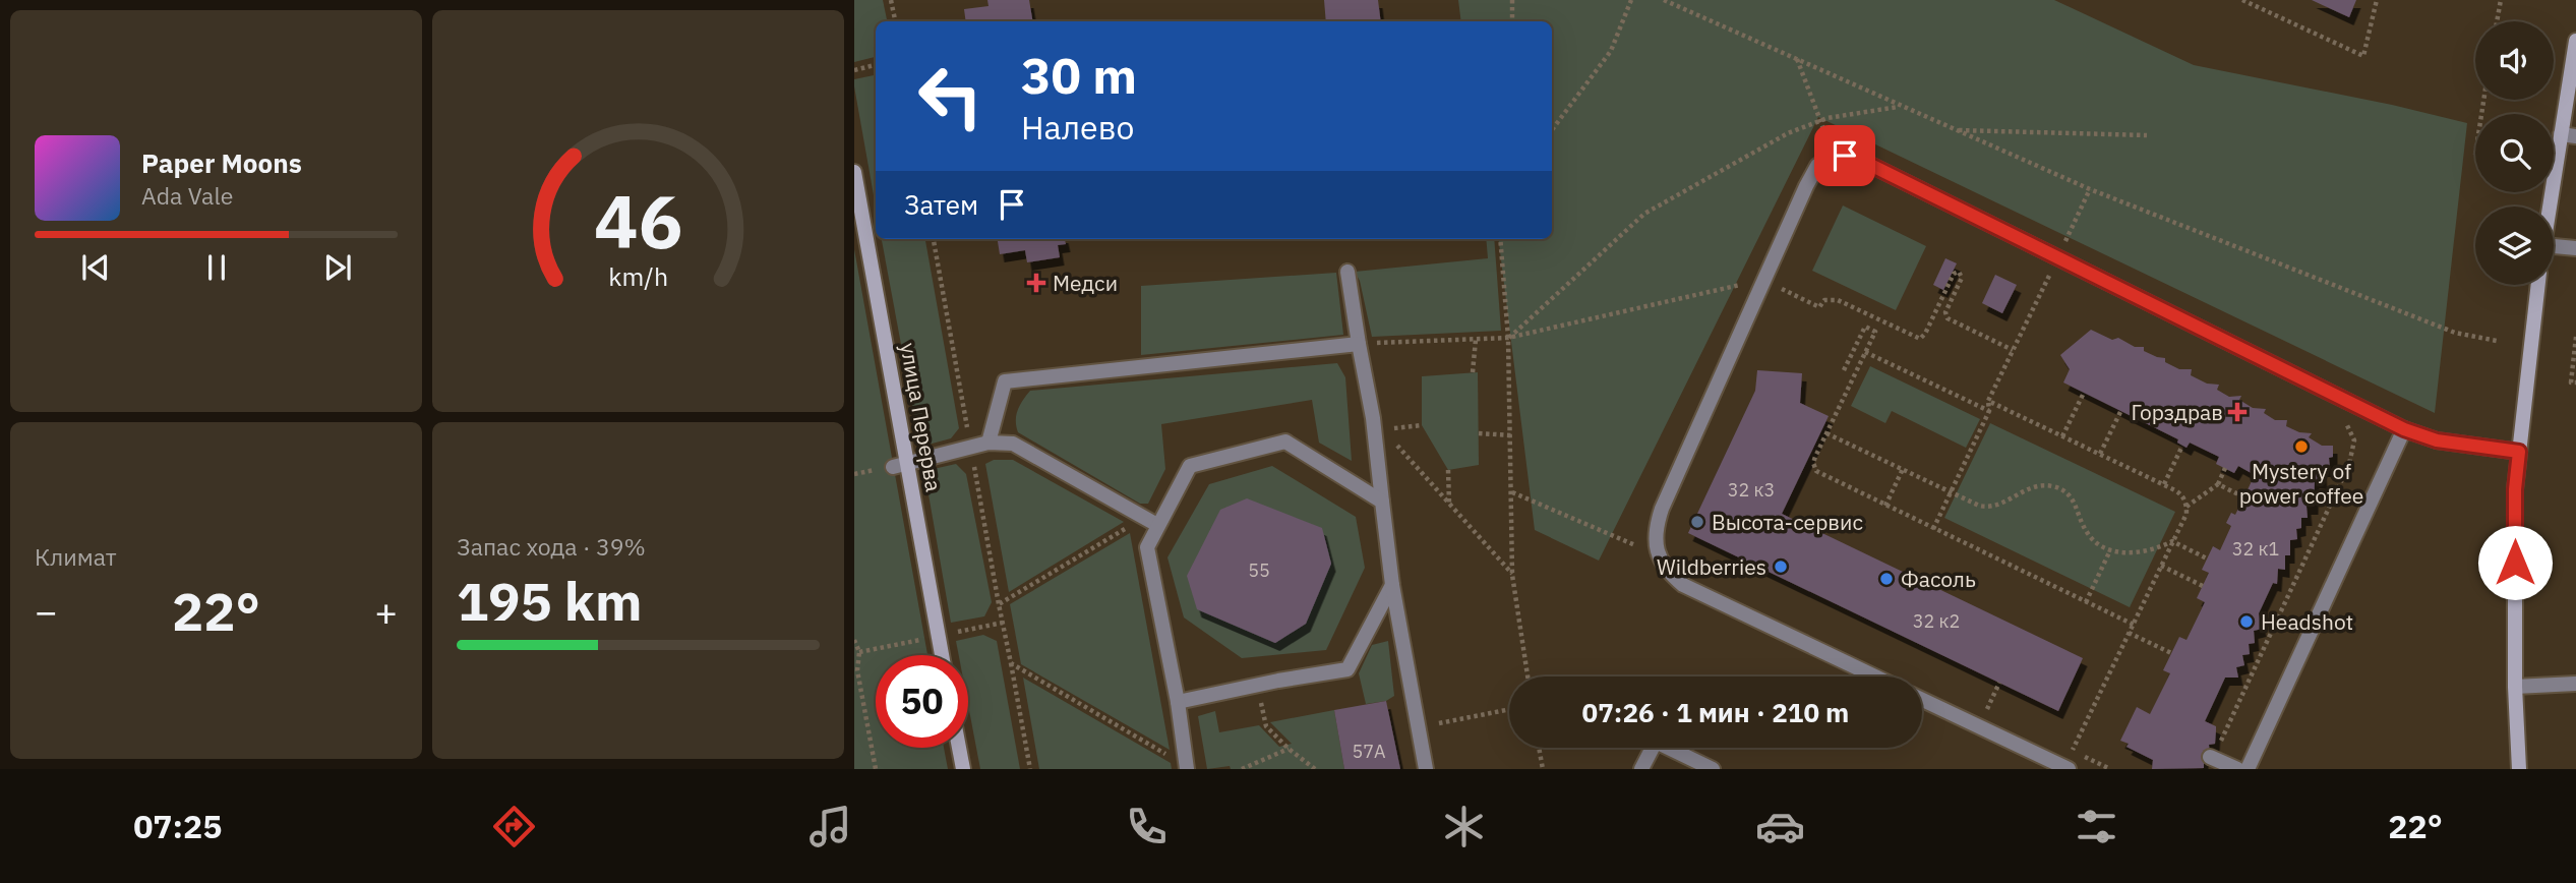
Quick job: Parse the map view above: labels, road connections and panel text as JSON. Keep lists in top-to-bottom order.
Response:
{
  "streets": {
    "main road": ["улица Перерва"]
  },
  "places": {
    "health": ["Медси", "Горздрав"],
    "other": [
      "Mystery of power coffee",
      "Высота-сервис",
      "Wildberries",
      "Фасоль",
      "Headshot"
    ]
  },
  "house_numbers": [
    "32 к3",
    "32 к1",
    "55",
    "32 к2",
    "57А"
  ],
  "page": {
    "turn": ["30 m", "Налево"],
    "song": ["Paper Moons", "Ada Vale"],
    "then": "Затем",
    "tile": [
      "Климат",
      ["Запас хода · 39%", "195 km"]
    ],
    "heat": ["−", "22°", "+"],
    "limit": "50",
    "trip": "07:26 · 1 мин · 210 m",
    "tabs": ["07:25", "22°"],
    "gauge": ["46", "km/h"]
  }
}
